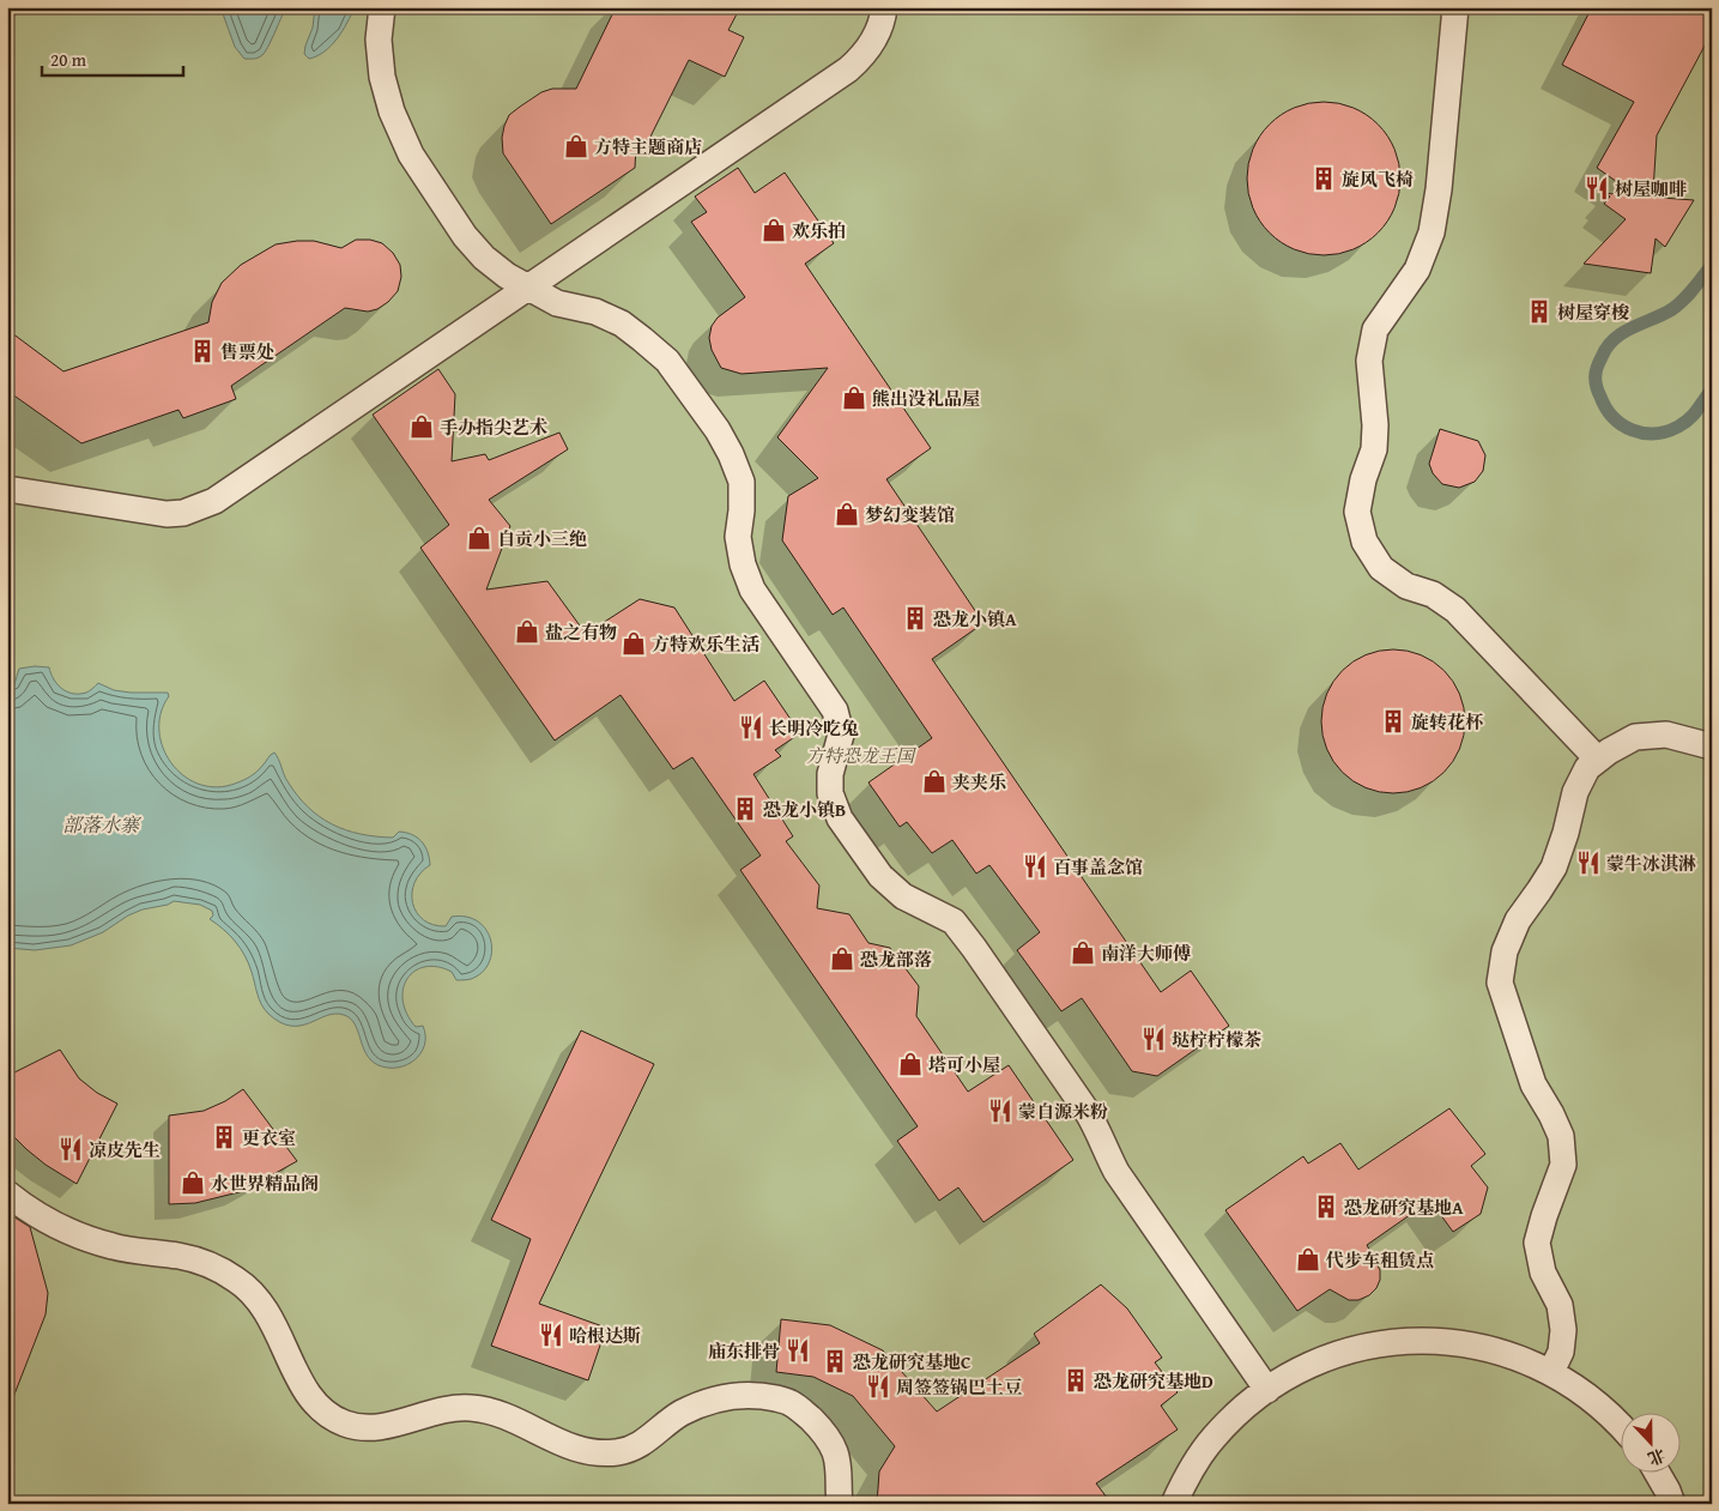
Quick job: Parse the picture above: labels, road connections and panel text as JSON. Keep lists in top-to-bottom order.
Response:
{
  "water": ["部落水寨"],
  "parks": ["方特恐龙王国"],
  "places": {
    "shop": [
      "方特主题商店",
      "欢乐拍",
      "熊出没礼品屋",
      "手办指尖艺术",
      "梦幻变装馆",
      "自贡小三绝",
      "盐之有物",
      "方特欢乐生活",
      "夹夹乐",
      "南洋大师傅",
      "恐龙部落",
      "塔可小屋",
      "水世界精品阁",
      "代步车租赁点"
    ],
    "building": [
      "旋风飞椅",
      "树屋穿梭",
      "售票处",
      "恐龙小镇A",
      "旋转花杯",
      "恐龙小镇B",
      "更衣室",
      "恐龙研究基地A",
      "恐龙研究基地C",
      "恐龙研究基地D"
    ],
    "restaurant": [
      "树屋咖啡",
      "长明冷吃兔",
      "蒙牛冰淇淋",
      "百事盖念馆",
      "垯柠柠檬茶",
      "蒙自源米粉",
      "凉皮先生",
      "哈根达斯",
      "庙东排骨",
      "周签签锅巴土豆"
    ]
  },
  "scale_bar": "20 m",
  "north": "bottom"
}
